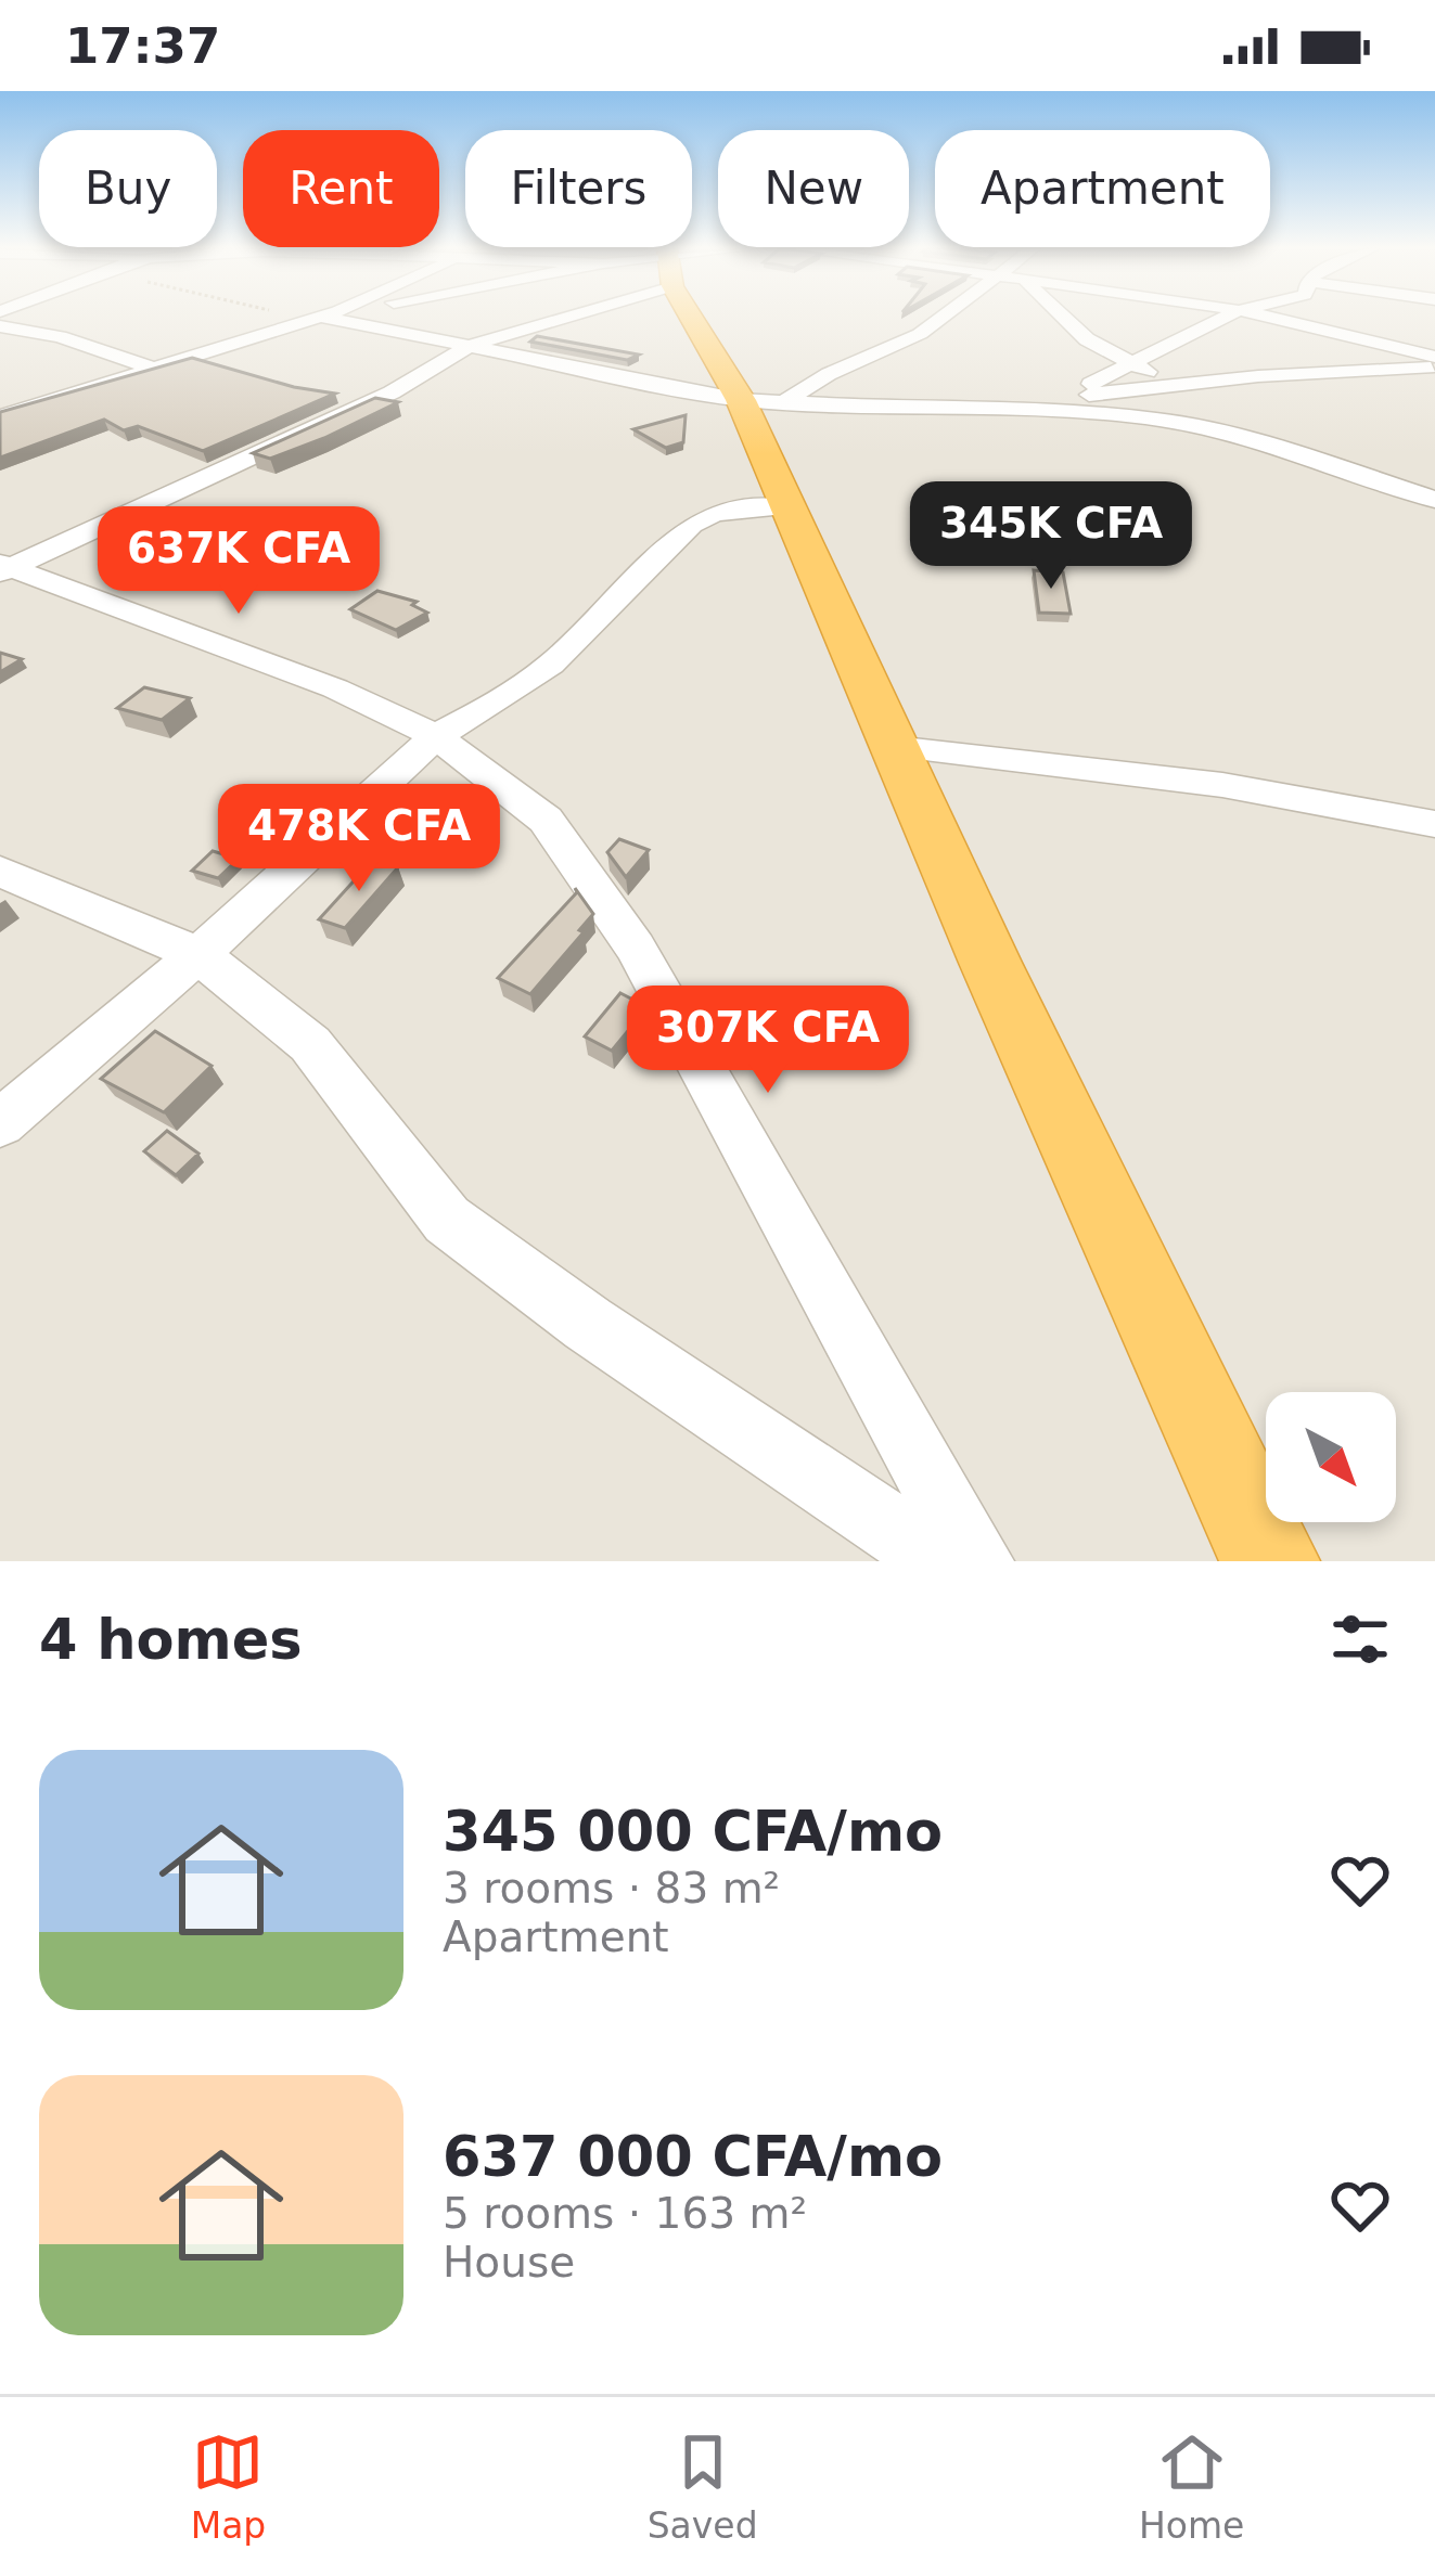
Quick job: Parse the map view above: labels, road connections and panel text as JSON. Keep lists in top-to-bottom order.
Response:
{
  "north": "bottom right",
  "page": {
    "status": "17:37",
    "chip": [
      "Buy",
      "Rent",
      "Filters",
      "New",
      "Apartment"
    ],
    "price": [
      "345K CFA",
      "637K CFA",
      "478K CFA",
      "307K CFA"
    ],
    "heading": "4 homes",
    "list": [
      {
        "name": "345 000 CFA/mo",
        "note": "3 rooms · 83 m² · Apartment"
      },
      {
        "name": "637 000 CFA/mo",
        "note": "5 rooms · 163 m² · House"
      }
    ],
    "tabs": ["Map", "Saved", "Home"]
  }
}
